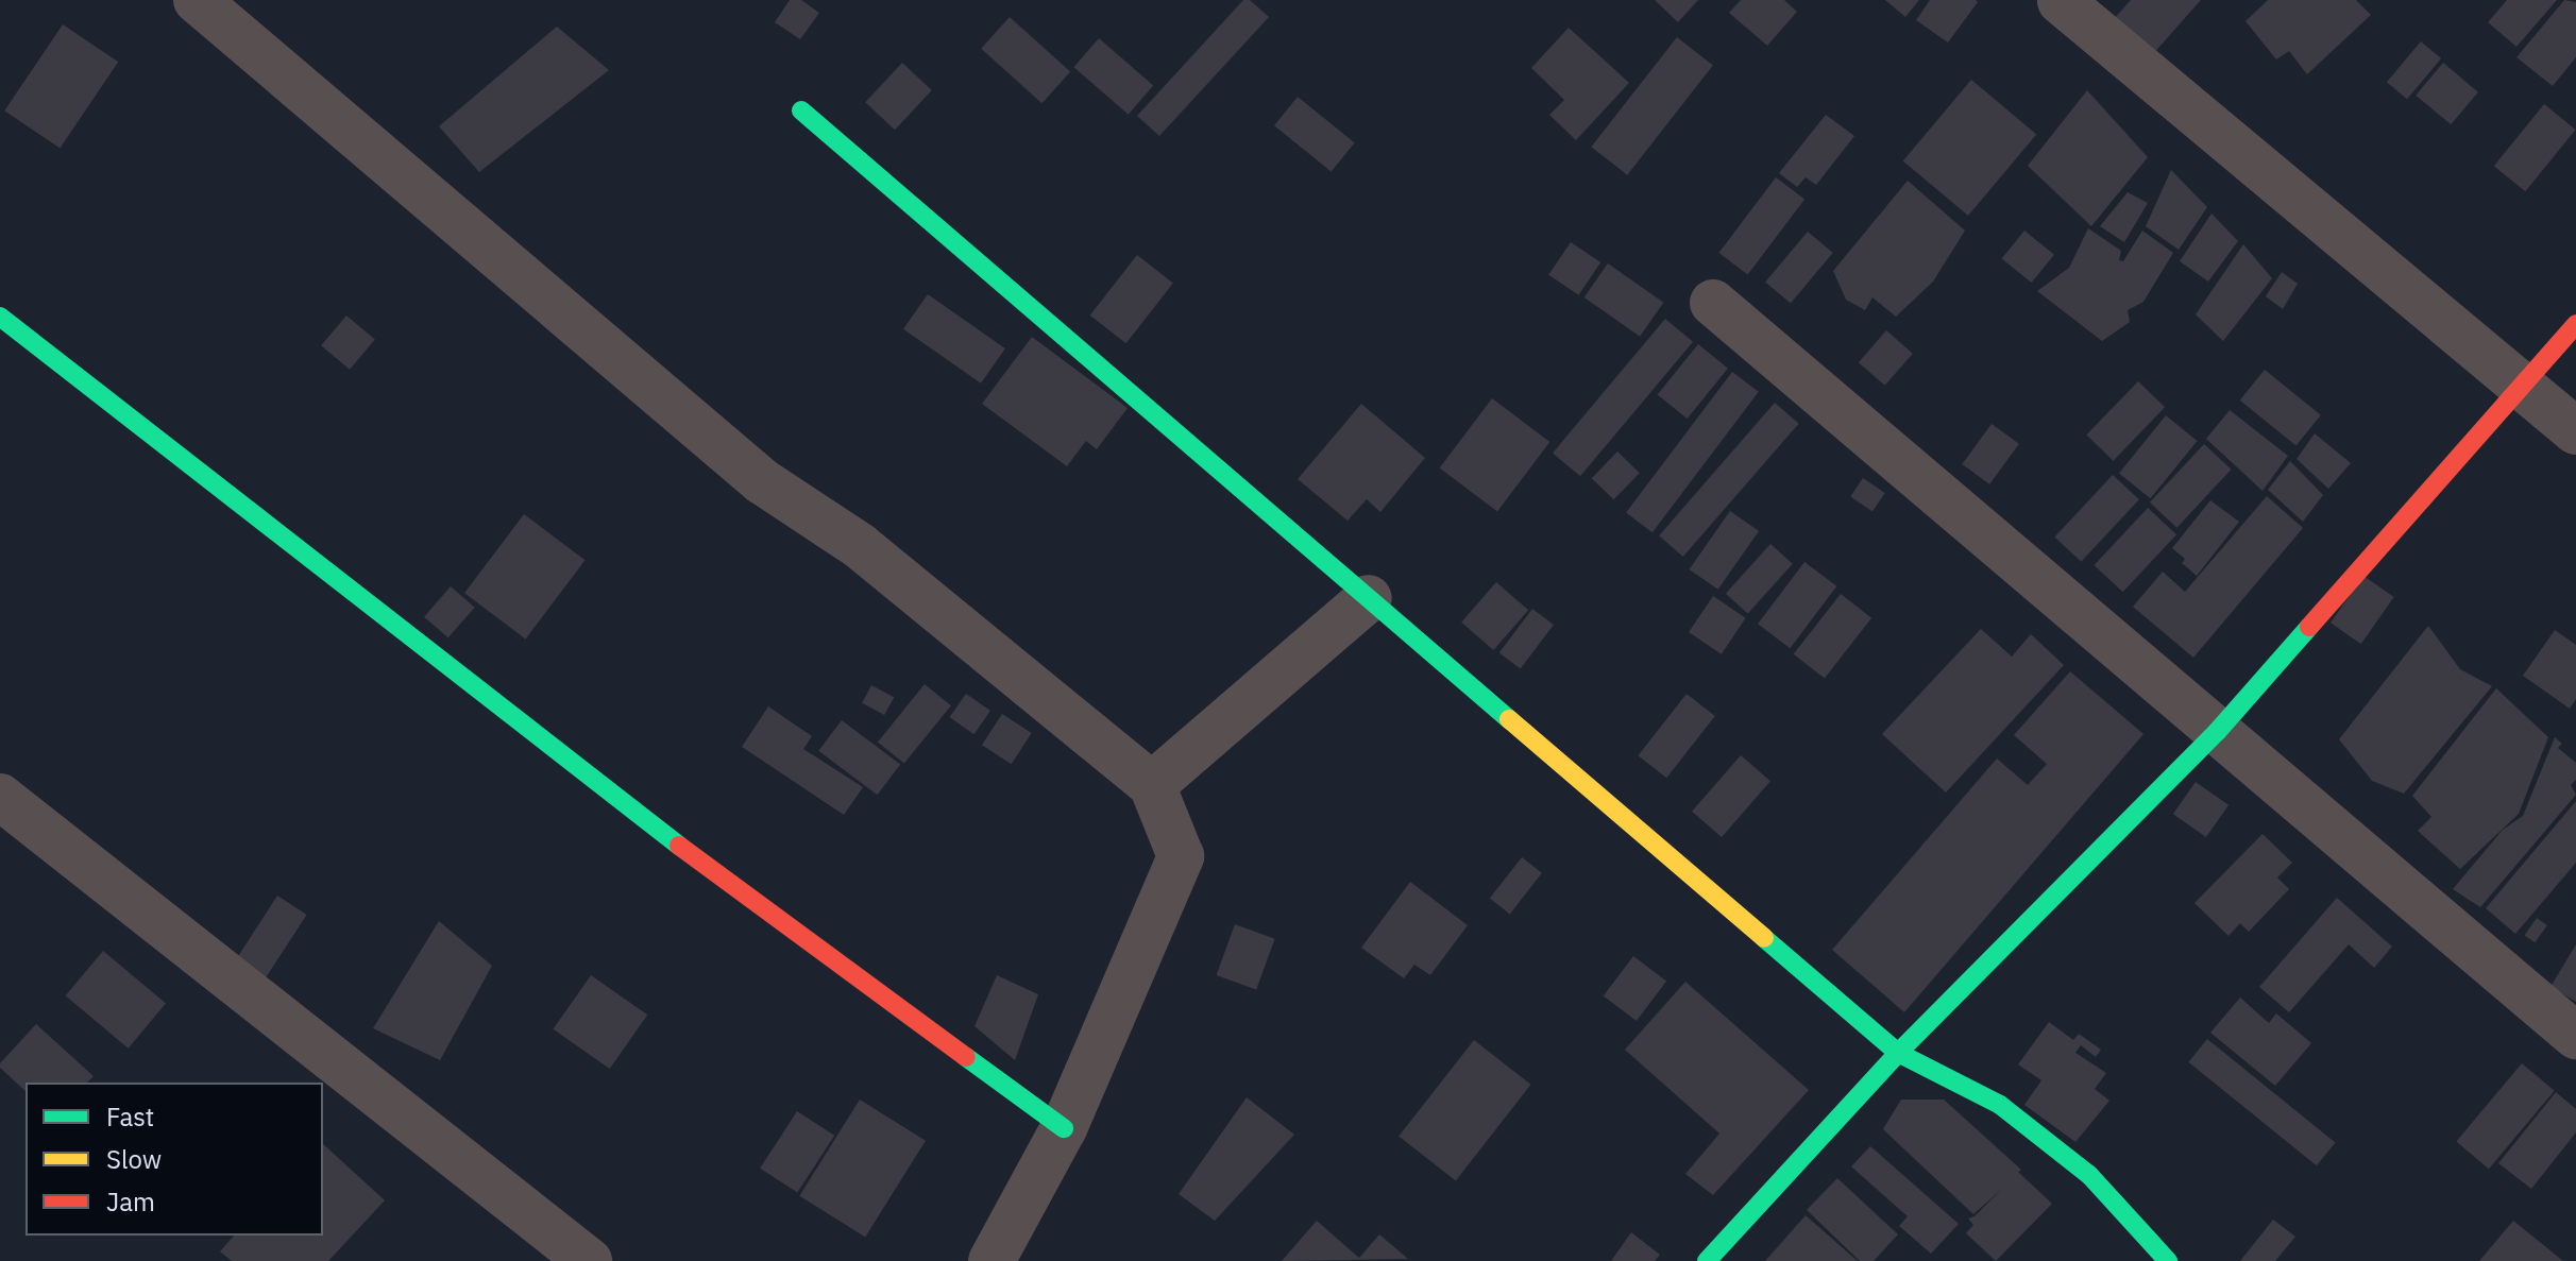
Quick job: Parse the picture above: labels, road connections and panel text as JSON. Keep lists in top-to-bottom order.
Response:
{
  "legend": ["Fast", "Slow", "Jam"]
}
